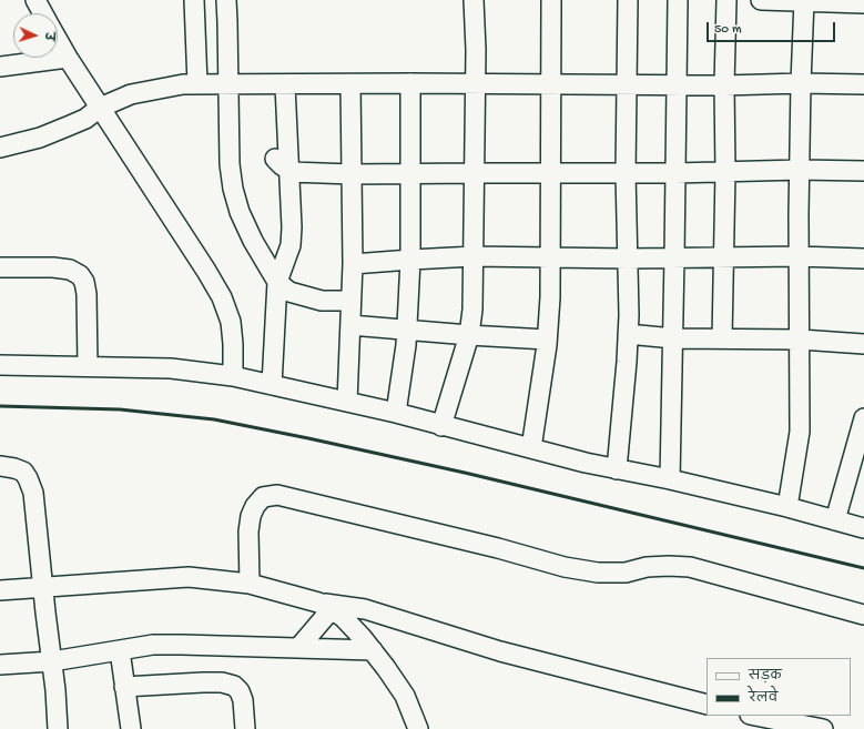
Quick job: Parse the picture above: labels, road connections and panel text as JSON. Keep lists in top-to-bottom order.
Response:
{
  "legend": ["सड़क", "रेलवे"],
  "scale_bar": "50 m",
  "north": "right"
}
